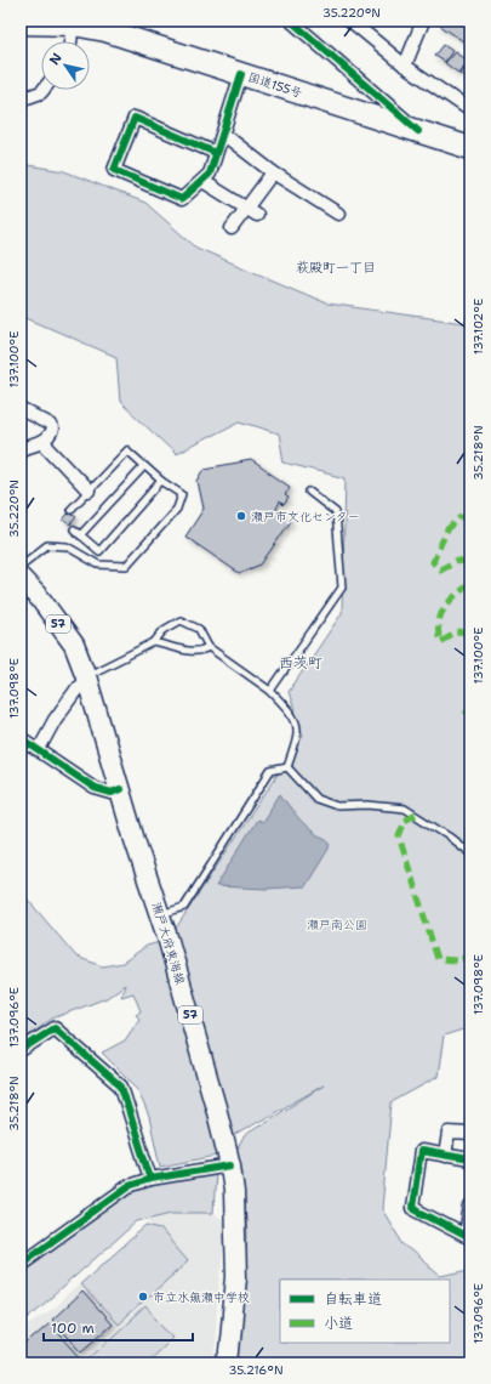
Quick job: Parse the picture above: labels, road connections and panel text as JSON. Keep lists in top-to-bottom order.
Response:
{
  "streets": {
    "highway": ["国道155号"],
    "main road": ["57", "瀬戸大府東海線"]
  },
  "districts": ["萩殿町一丁目", "西茨町"],
  "parks": ["瀬戸南公園"],
  "places": ["瀬戸市文化センター", "市立水無瀬中学校"],
  "legend": ["自転車道", "小道"],
  "scale_bar": "100 m",
  "north": "top left",
  "coordinates": [
    "35.220°N",
    "137.102°E",
    "137.100°E",
    "35.218°N",
    "137.098°E",
    "137.096°E",
    "35.216°N"
  ]
}
